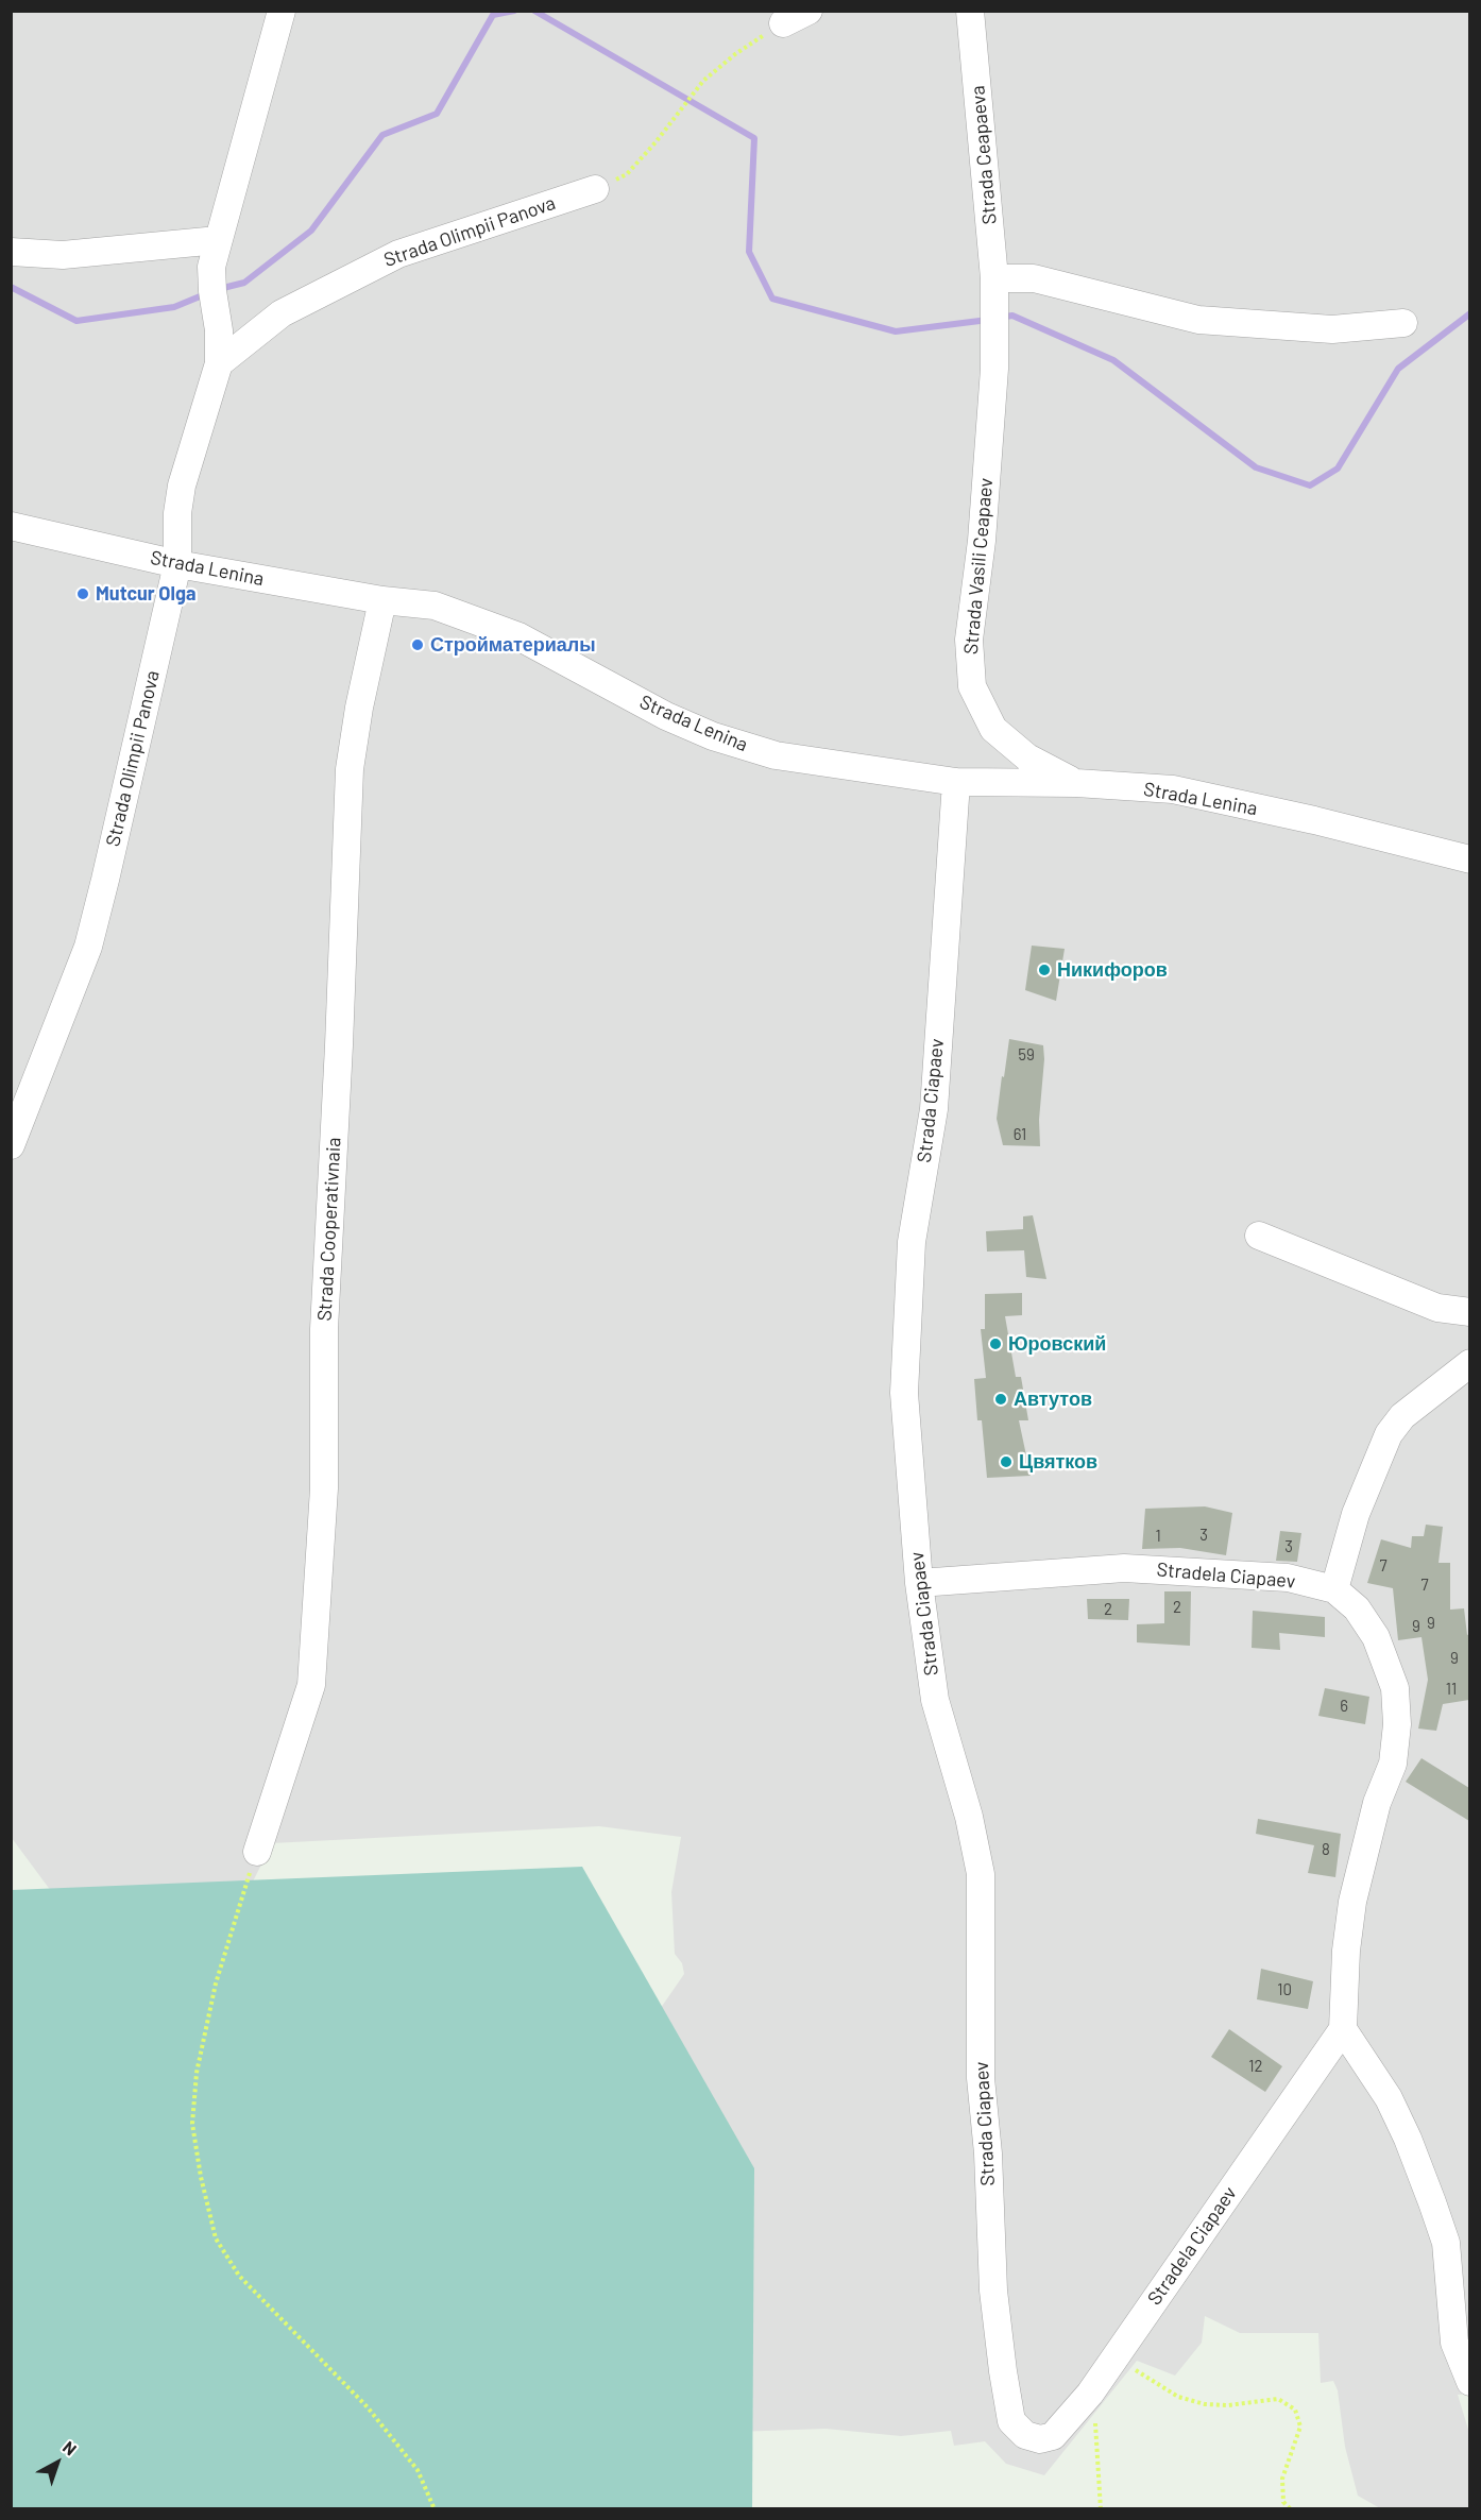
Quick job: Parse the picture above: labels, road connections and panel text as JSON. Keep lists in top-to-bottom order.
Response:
{
  "streets": {
    "street": [
      "Strada Ceapaeva",
      "Strada Olimpii Panova",
      "Strada Vasili Ceapaev",
      "Strada Lenina",
      "Strada Ciapaev",
      "Strada Cooperativnaia",
      "Stradela Ciapaev"
    ]
  },
  "crossings": [
    ["Strada Ceapaeva", "Strada Vasili Ceapaev"],
    ["Strada Olimpii Panova", "Strada Lenina"],
    ["Strada Vasili Ceapaev", "Strada Lenina"],
    ["Strada Lenina", "Strada Ciapaev"],
    ["Strada Lenina", "Strada Cooperativnaia"],
    ["Strada Ciapaev", "Stradela Ciapaev"]
  ],
  "places": [
    "Mutcur Olga",
    "Стройматериалы",
    "Никифоров",
    "Юровский",
    "Автутов",
    "Цвятков"
  ],
  "house_numbers": [
    "59",
    "61",
    "3",
    "1",
    "3",
    "7",
    "7",
    "2",
    "2",
    "9",
    "9",
    "9",
    "11",
    "6",
    "8",
    "10",
    "12"
  ],
  "north": "top right"
}
